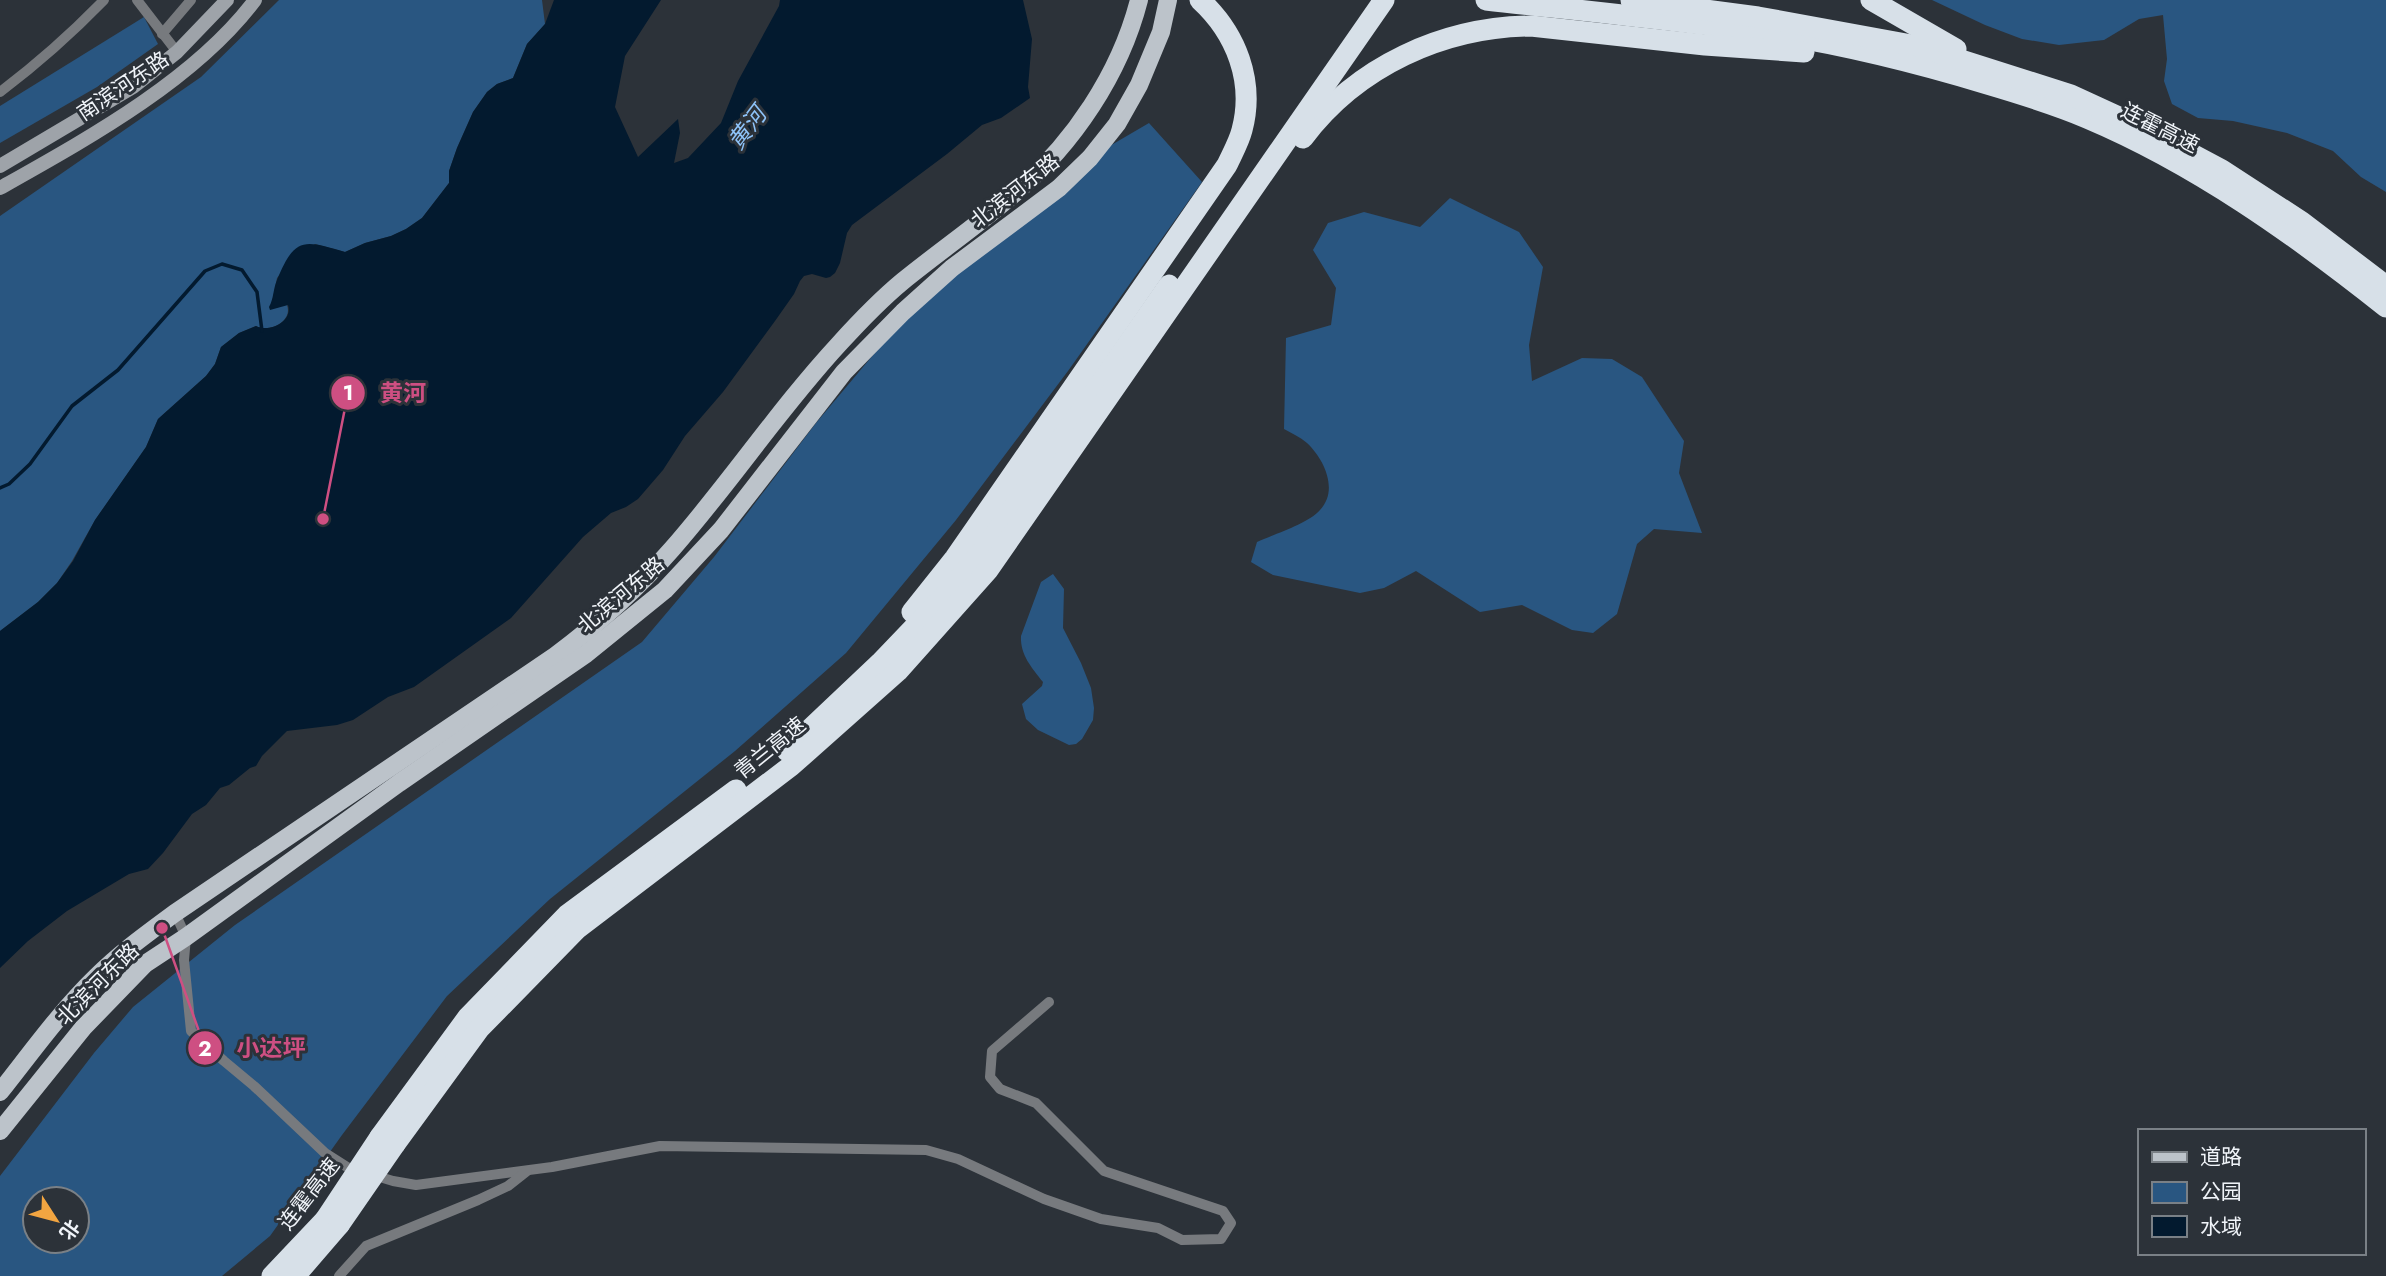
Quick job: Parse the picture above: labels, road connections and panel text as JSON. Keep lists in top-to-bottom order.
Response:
{
  "streets": {
    "highway": ["连霍高速", "青兰高速"],
    "main road": ["南滨河东路", "北滨河东路"]
  },
  "crossings": [
    ["连霍高速", "青兰高速"]
  ],
  "water": ["黄河"],
  "places": ["黄河", "小达坪"],
  "legend": ["道路", "公园", "水域"],
  "north": "bottom right"
}
